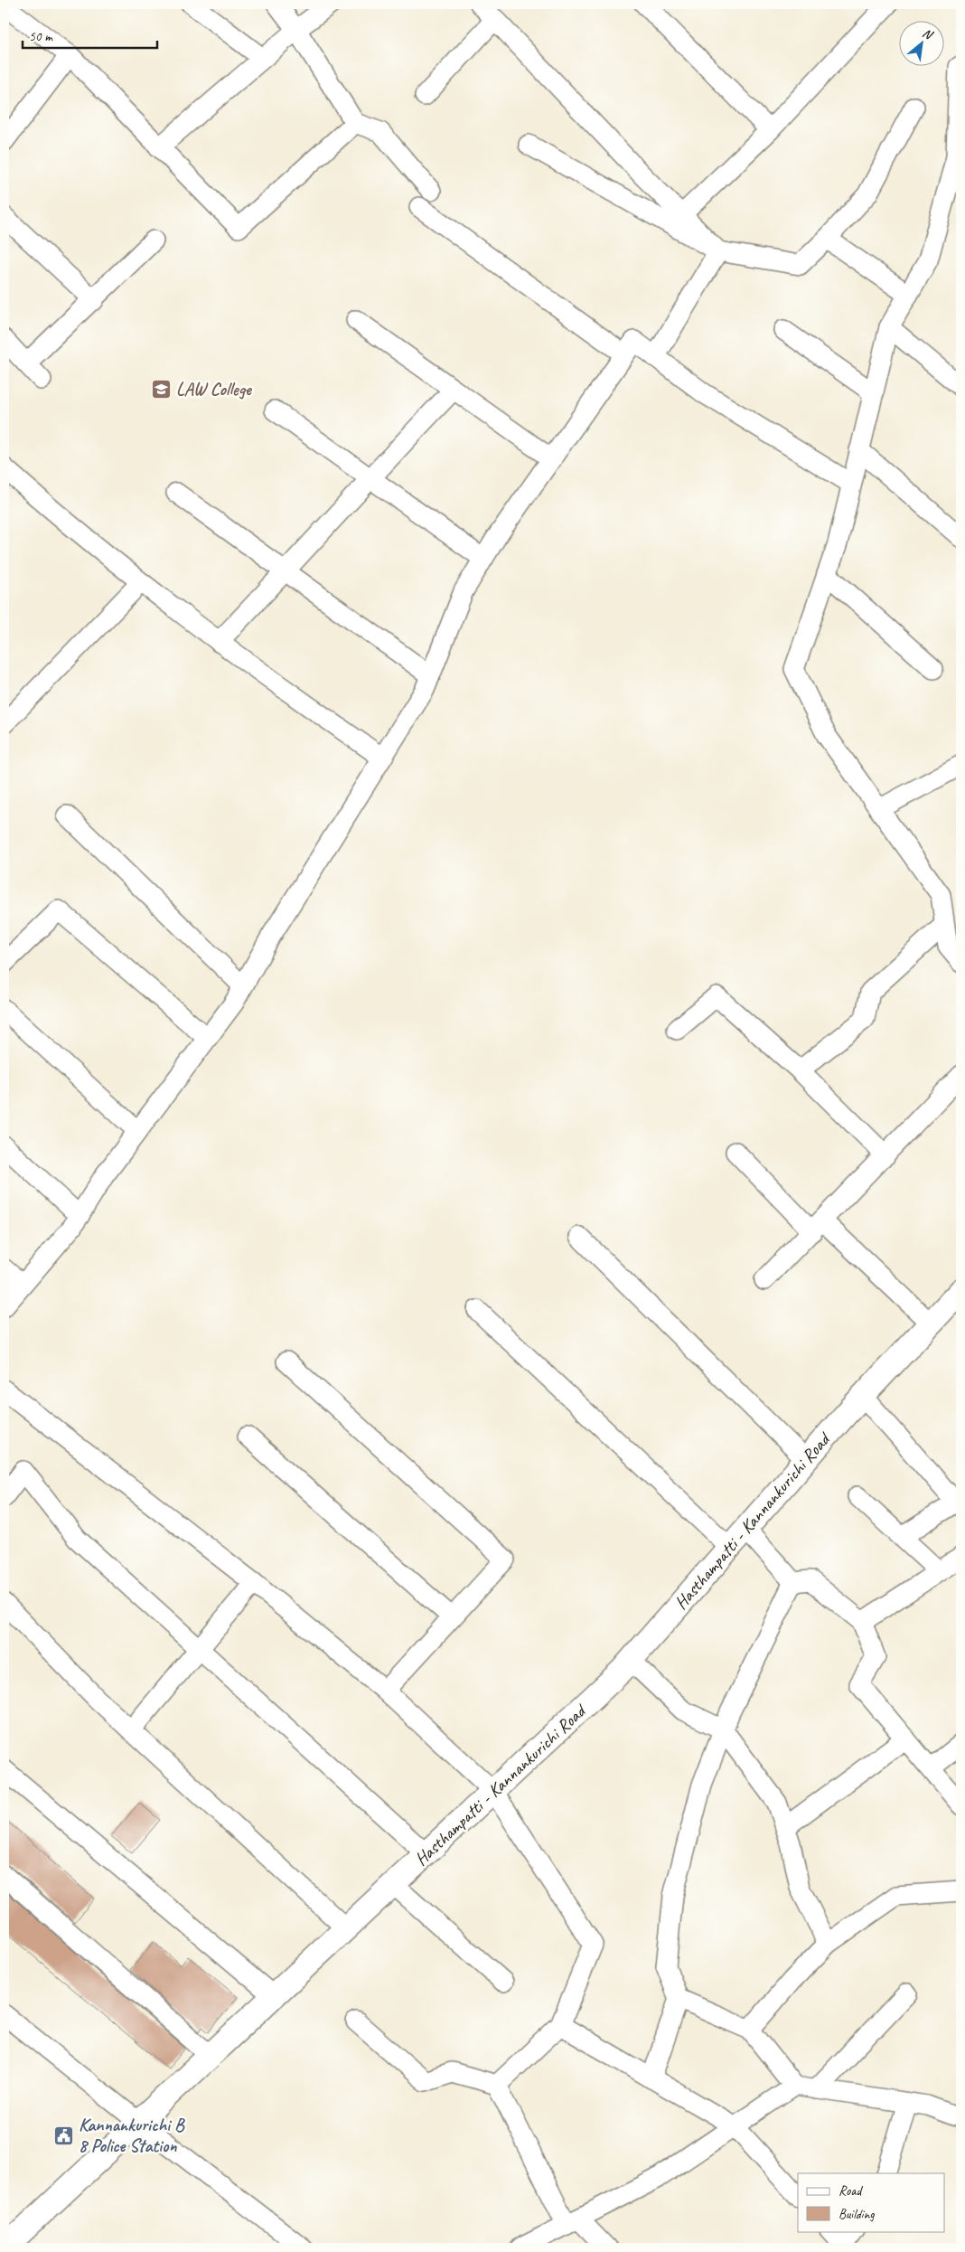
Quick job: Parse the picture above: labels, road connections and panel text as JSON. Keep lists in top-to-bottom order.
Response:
{
  "streets": {
    "main road": ["Hasthampatti - Kannankurichi Road"]
  },
  "places": {
    "school or university": ["LAW College"],
    "public building": ["Kannankurichi B 8 Police Station"]
  },
  "legend": ["Road", "Building"],
  "scale_bar": "50 m",
  "north": "top right"
}
